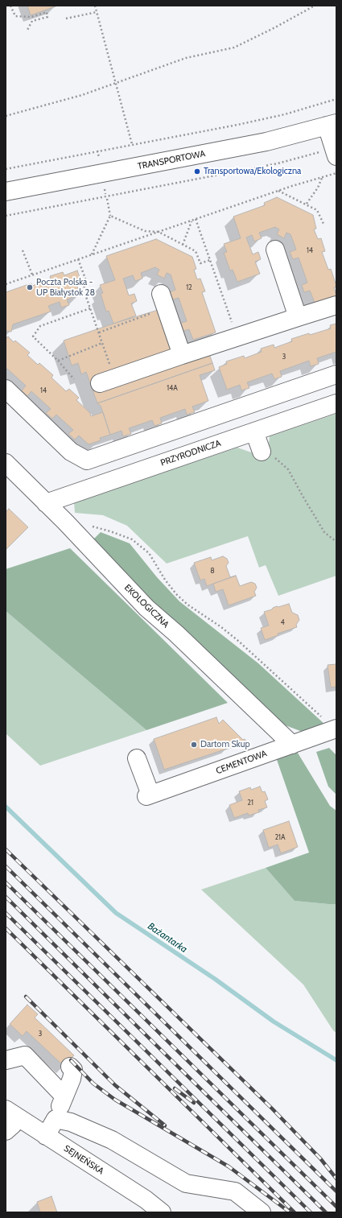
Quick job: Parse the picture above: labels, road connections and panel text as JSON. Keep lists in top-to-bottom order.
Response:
{
  "streets": {
    "street": [
      "TRANSPORTOWA",
      "PRZYRODNICZA",
      "EKOLOGICZNA",
      "CEMENTOWA",
      "SEJNEŃSKA"
    ]
  },
  "crossings": [
    ["PRZYRODNICZA", "EKOLOGICZNA"],
    ["EKOLOGICZNA", "CEMENTOWA"]
  ],
  "water": ["Bażantarka"],
  "places": ["Transportowa/Ekologiczna", "Poczta Polska - UP Białystok 28", "Dartom Skup"],
  "house_numbers": [
    "14",
    "12",
    "3",
    "14A",
    "14",
    "8",
    "4",
    "21",
    "21A",
    "3"
  ]
}
